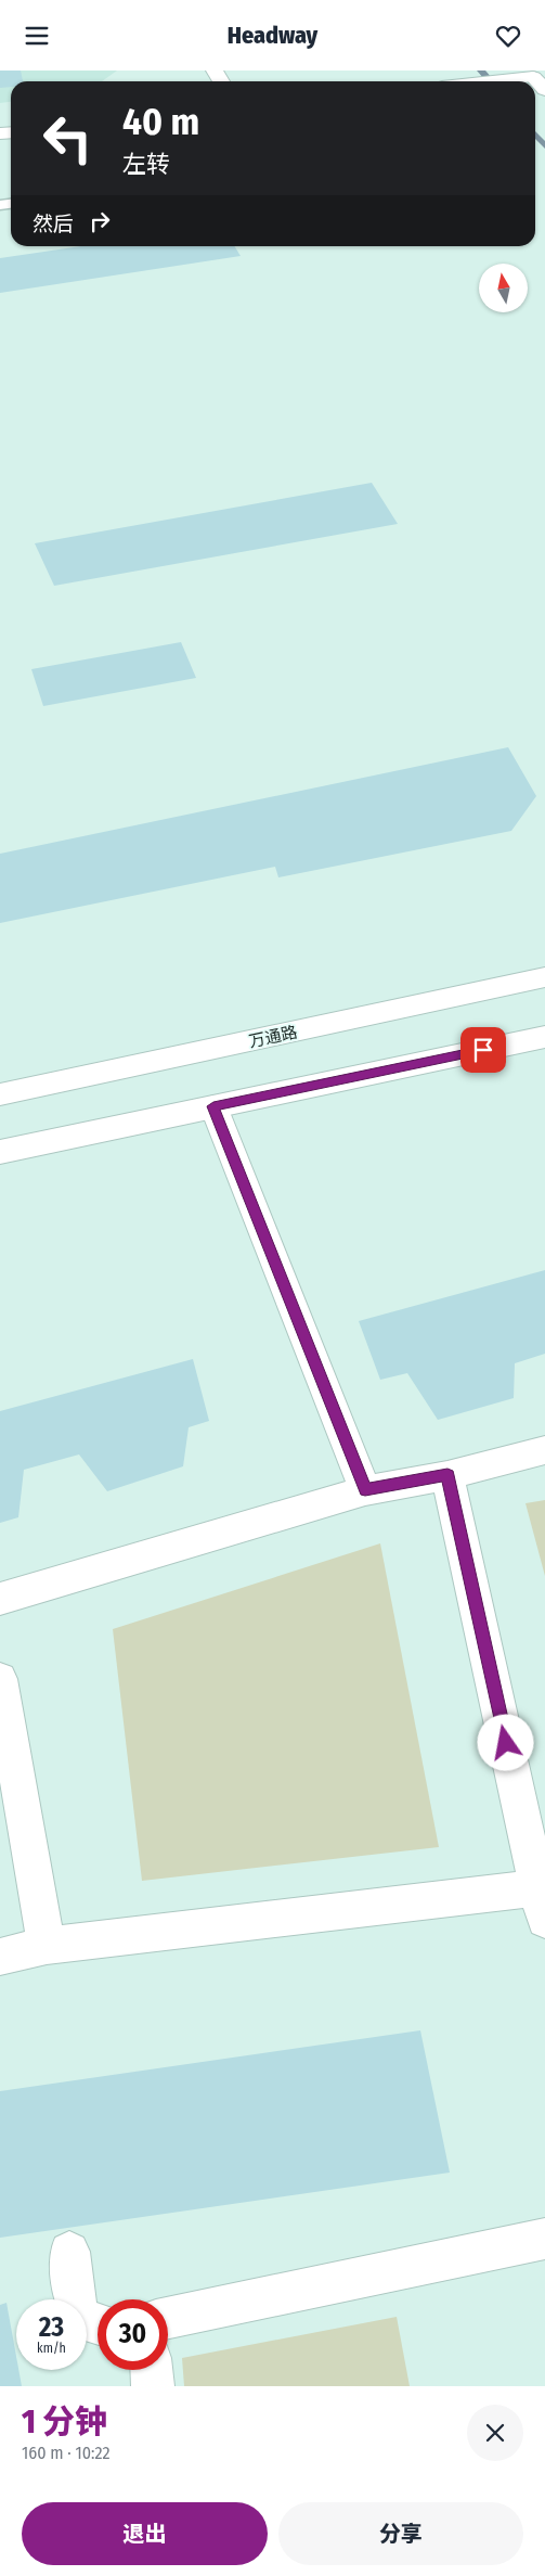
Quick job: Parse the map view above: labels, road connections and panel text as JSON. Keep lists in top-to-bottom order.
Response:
{
  "streets": {
    "street": ["万通路"]
  },
  "north": "top",
  "page": {
    "header": "Headway",
    "turn": ["40 m", "左转"],
    "then": "然后",
    "speed": "23 km/h",
    "limit": "30",
    "heading": ["1 分钟", "160 m · 10:22"],
    "buttons": ["退出", "分享"]
  }
}
